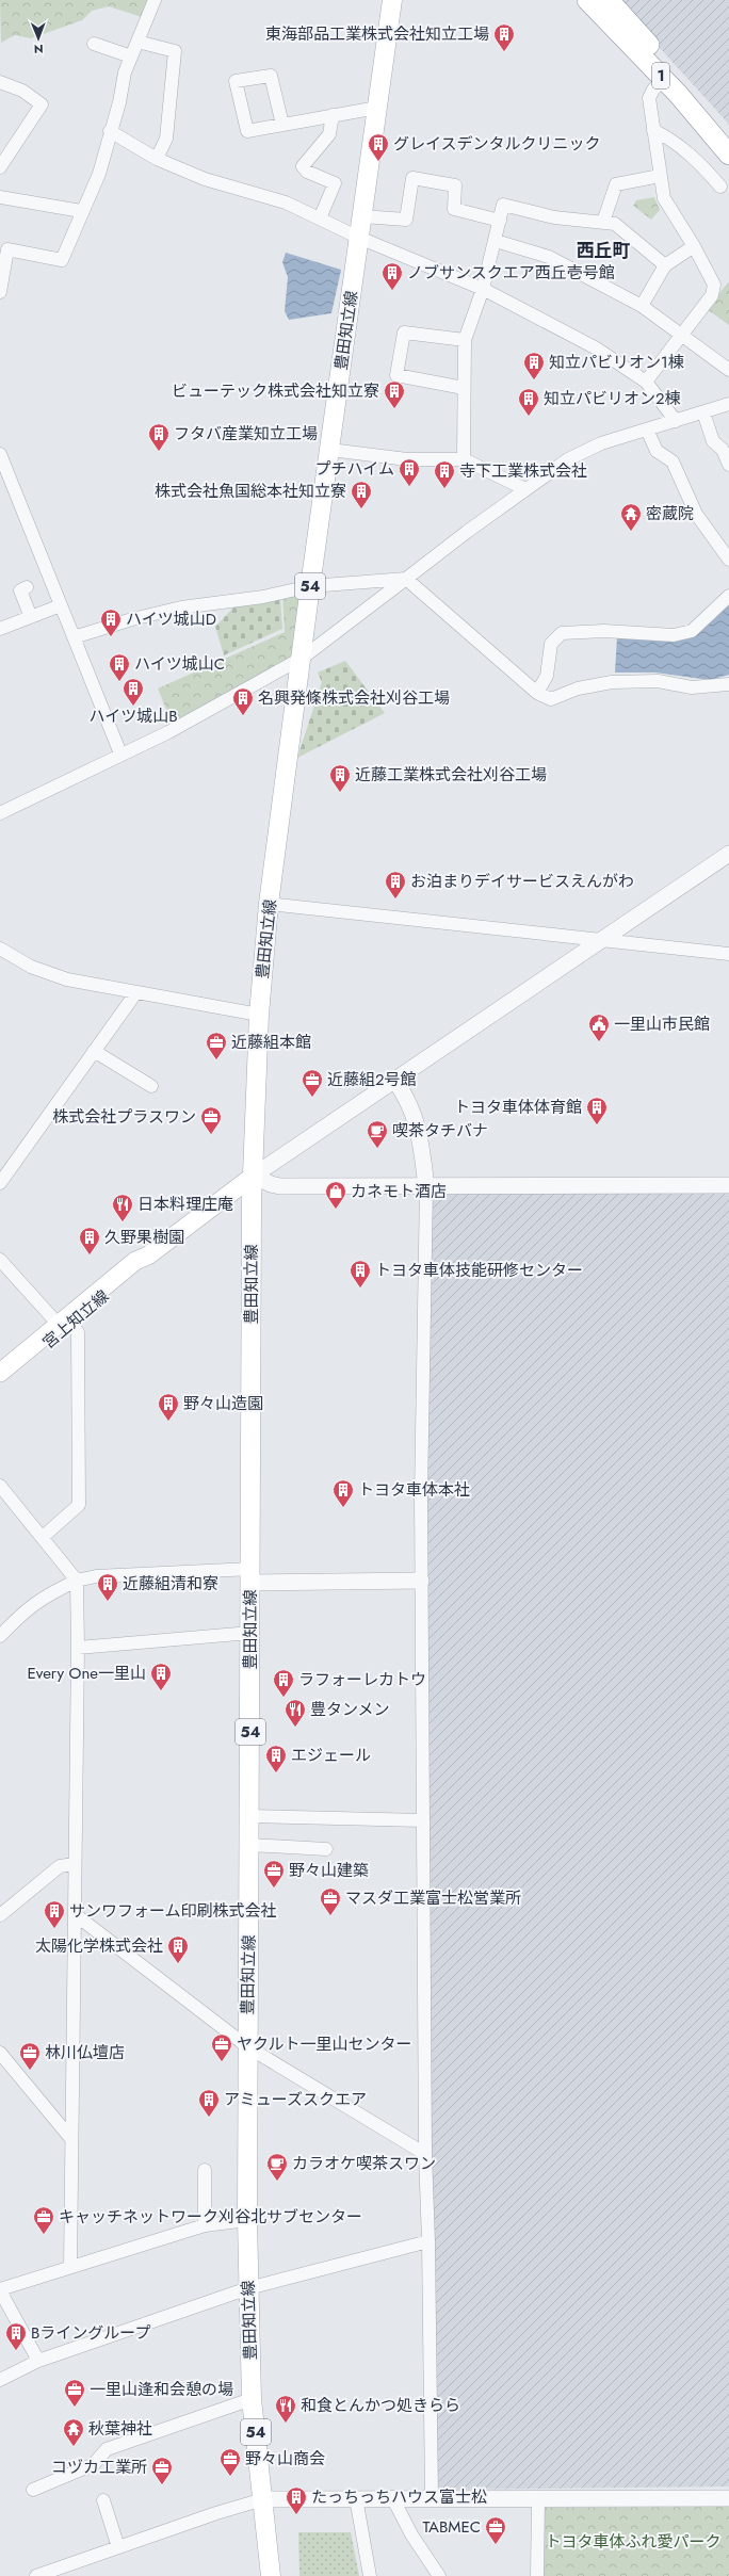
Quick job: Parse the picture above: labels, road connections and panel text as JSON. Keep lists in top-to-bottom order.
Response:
{
  "streets": {
    "highway": ["1"],
    "main road": ["豊田知立線", "54", "宮上知立線"]
  },
  "crossings": [
    ["豊田知立線", "宮上知立線"]
  ],
  "districts": ["西丘町"],
  "parks": ["トヨタ車体ふれ愛パーク"],
  "places": {
    "building": [
      "東海部品工業株式会社知立工場",
      "グレイスデンタルクリニック",
      "ノブサンスクエア西丘壱号館",
      "知立パビリオン1棟",
      "ビューテック株式会社知立寮",
      "知立パビリオン2棟",
      "フタバ産業知立工場",
      "プチハイム",
      "寺下工業株式会社",
      "株式会社魚国総本社知立寮",
      "ハイツ城山D",
      "ハイツ城山C",
      "ハイツ城山B",
      "名興発條株式会社刈谷工場",
      "近藤工業株式会社刈谷工場",
      "お泊まりデイサービスえんがわ",
      "トヨタ車体体育館",
      "久野果樹園",
      "トヨタ車体技能研修センター",
      "野々山造園",
      "トヨタ車体本社",
      "近藤組清和寮",
      "Every One一里山",
      "ラフォーレカトウ",
      "エジェール",
      "サンワフォーム印刷株式会社",
      "太陽化学株式会社",
      "アミューズスクエア",
      "Bライングループ",
      "たっちっちハウス富士松"
    ],
    "temple": ["密蔵院", "秋葉神社"],
    "public building": ["一里山市民館"],
    "office": [
      "近藤組本館",
      "近藤組2号館",
      "株式会社プラスワン",
      "野々山建築",
      "マスダ工業富士松営業所",
      "ヤクルト一里山センター",
      "林川仏壇店",
      "キャッチネットワーク刈谷北サブセンター",
      "一里山逢和会憩の場",
      "野々山商会",
      "コヅカ工業所",
      "TABMEC"
    ],
    "cafe": ["喫茶タチバナ", "カラオケ喫茶スワン"],
    "shop": ["カネモト酒店"],
    "restaurant": ["日本料理庄庵", "豊タンメン", "和食とんかつ処きらら"]
  },
  "north": "bottom"
}
